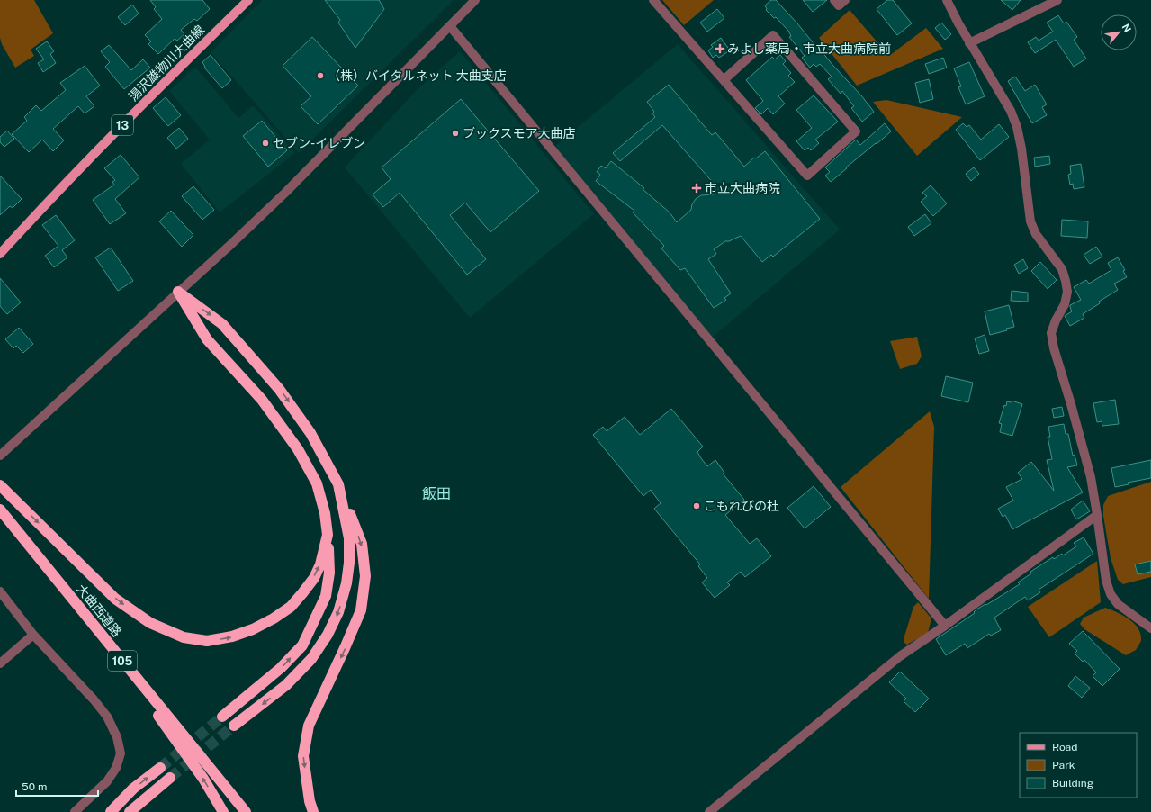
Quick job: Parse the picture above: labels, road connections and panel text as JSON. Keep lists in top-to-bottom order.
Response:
{
  "streets": {
    "highway": ["大曲西道路", "105"],
    "main road": ["湯沢雄物川大曲線", "13"]
  },
  "districts": ["飯田"],
  "places": {
    "health": ["みよし薬局・市立大曲病院前", "市立大曲病院"],
    "other": [
      "（株）バイタルネット 大曲支店",
      "ブックスモア大曲店",
      "セブン-イレブン",
      "こもれびの杜"
    ]
  },
  "legend": ["Road", "Park", "Building"],
  "scale_bar": "50 m",
  "north": "top right"
}
